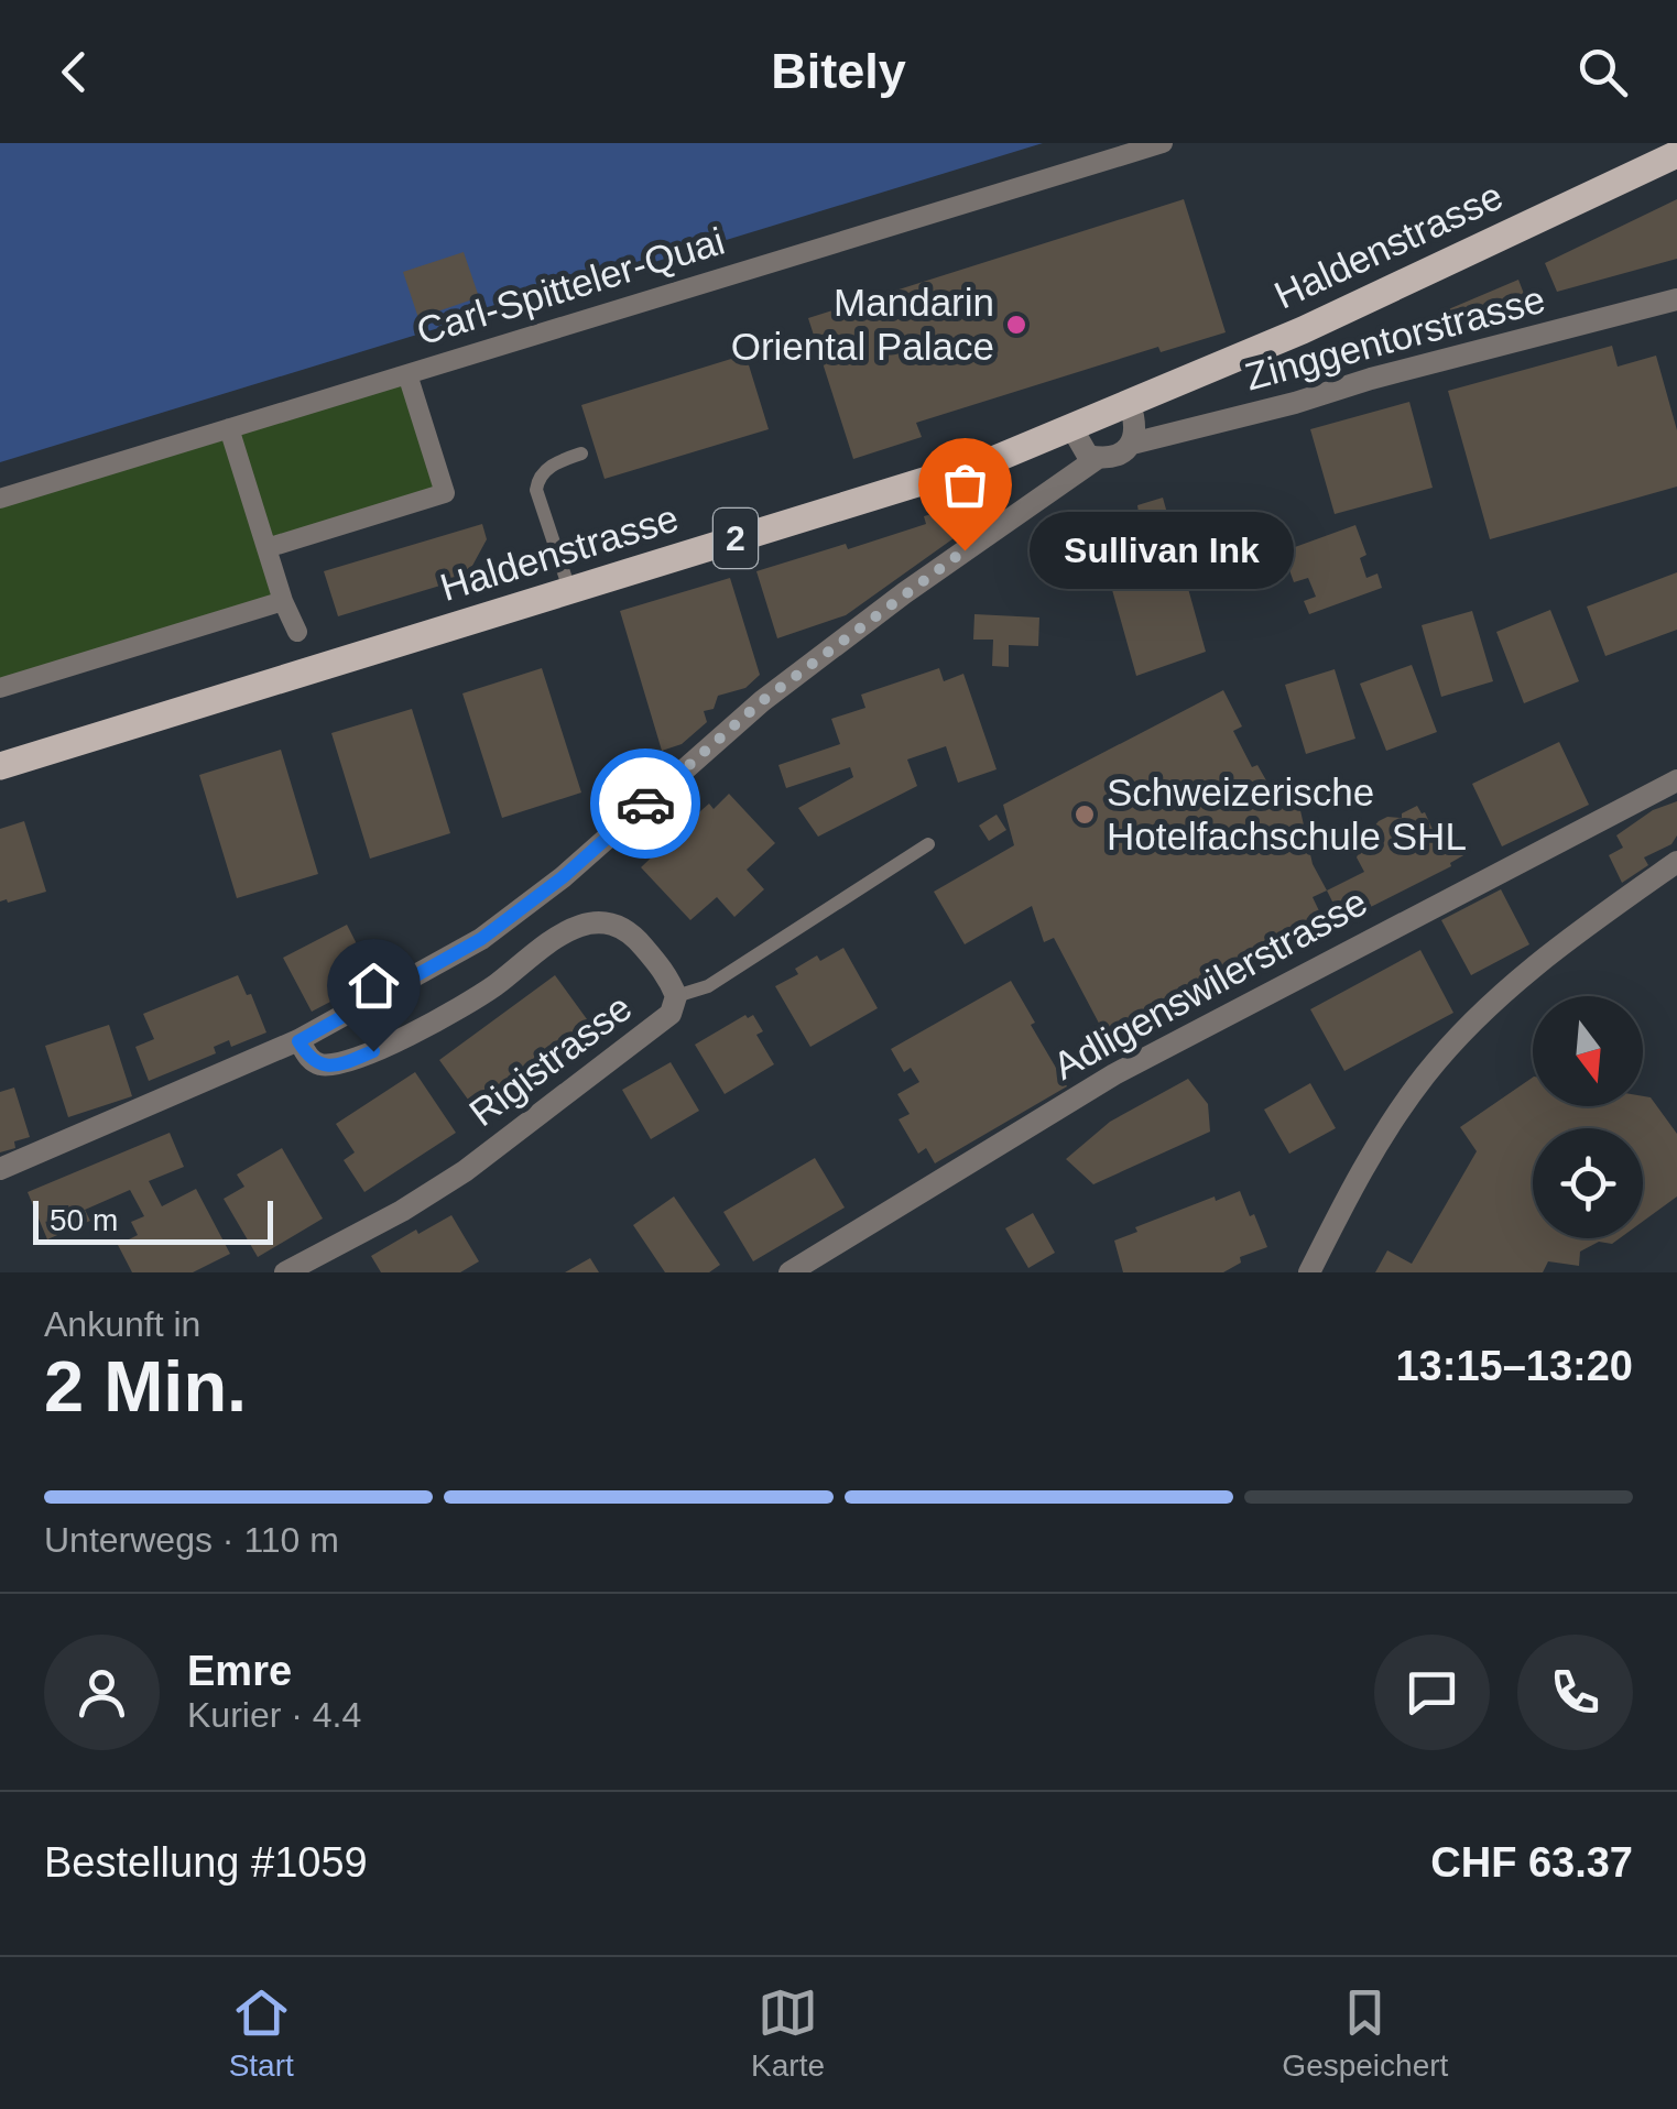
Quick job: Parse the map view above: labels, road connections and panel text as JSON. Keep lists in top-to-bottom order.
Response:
{
  "streets": {
    "main road": ["Haldenstrasse", "2"],
    "street": [
      "Carl-Spitteler-Quai",
      "Zinggentorstrasse",
      "Adligenswilerstrasse",
      "Rigistrasse"
    ]
  },
  "crossings": [
    ["Zinggentorstrasse", "Rigistrasse"]
  ],
  "places": ["Mandarin Oriental Palace", "Sullivan Ink", "Schweizerische Hotelfachschule SHL"],
  "scale_bar": "50 m",
  "north": "bottom",
  "page": {
    "header": "Bitely",
    "bubble": "Sullivan Ink",
    "scale": "50 m",
    "heading": ["2 Min.", "Ankunft in", "13:15–13:20"],
    "panel": [
      "Emre",
      "Kurier · 4.4",
      "Bestellung #1059",
      "CHF 63.37"
    ],
    "bar": "Unterwegs · 110 m",
    "tabs": ["Start", "Karte", "Gespeichert"]
  }
}
